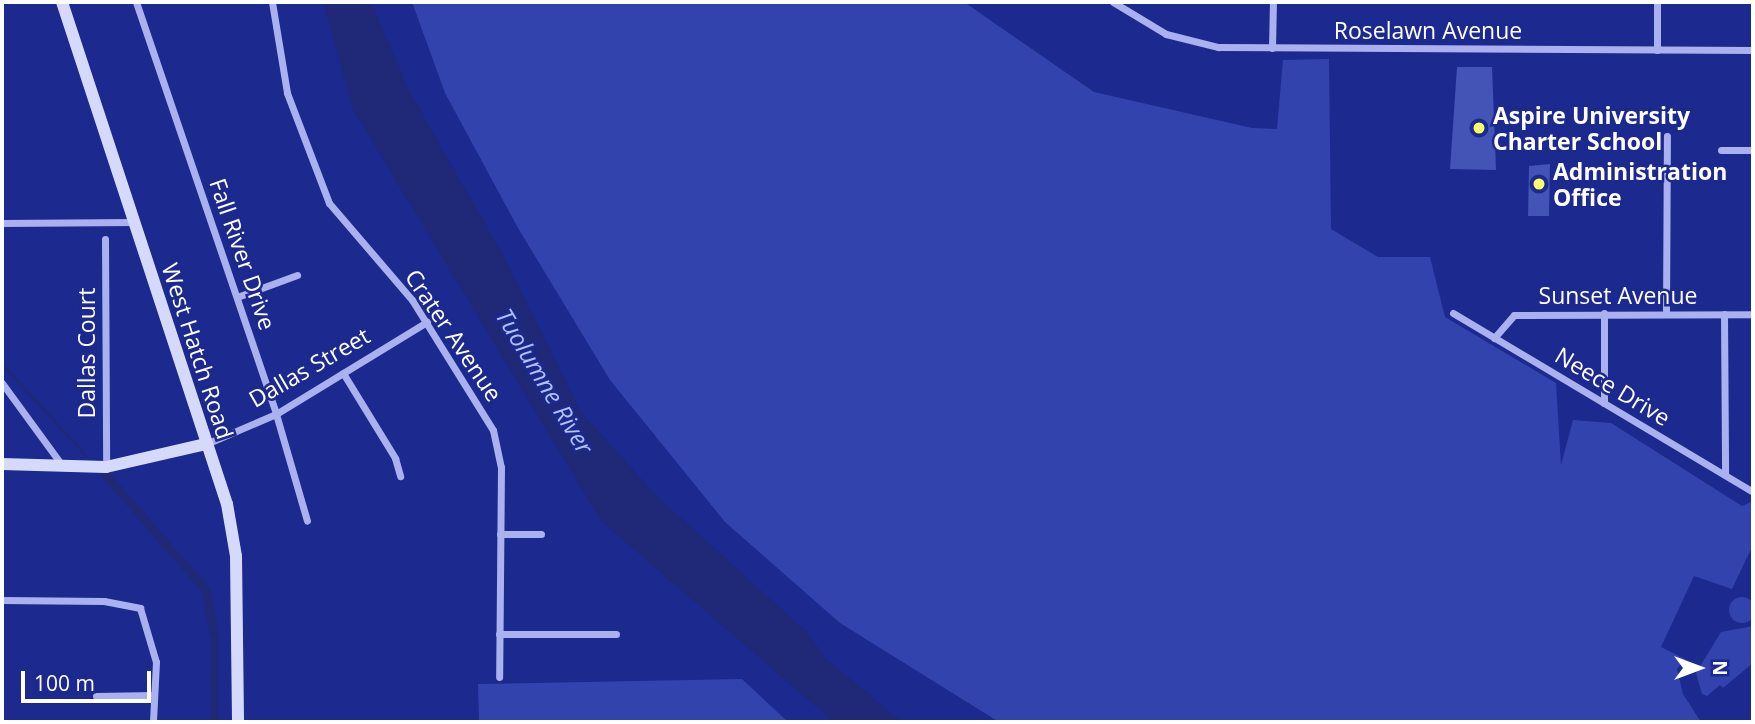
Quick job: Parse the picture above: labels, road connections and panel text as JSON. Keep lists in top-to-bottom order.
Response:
{
  "streets": {
    "main road": ["West Hatch Road", "Dallas Street"],
    "street": [
      "Roselawn Avenue",
      "Fall River Drive",
      "Sunset Avenue",
      "Crater Avenue",
      "Dallas Court",
      "Neece Drive"
    ]
  },
  "crossings": [
    ["Fall River Drive", "Dallas Street"],
    ["Sunset Avenue", "Neece Drive"],
    ["Crater Avenue", "Dallas Street"],
    ["West Hatch Road", "Dallas Street"],
    ["Dallas Court", "Dallas Street"]
  ],
  "water": ["Tuolumne River"],
  "places": ["Aspire University Charter School", "Administration Office"],
  "scale_bar": "100 m",
  "north": "right"
}
